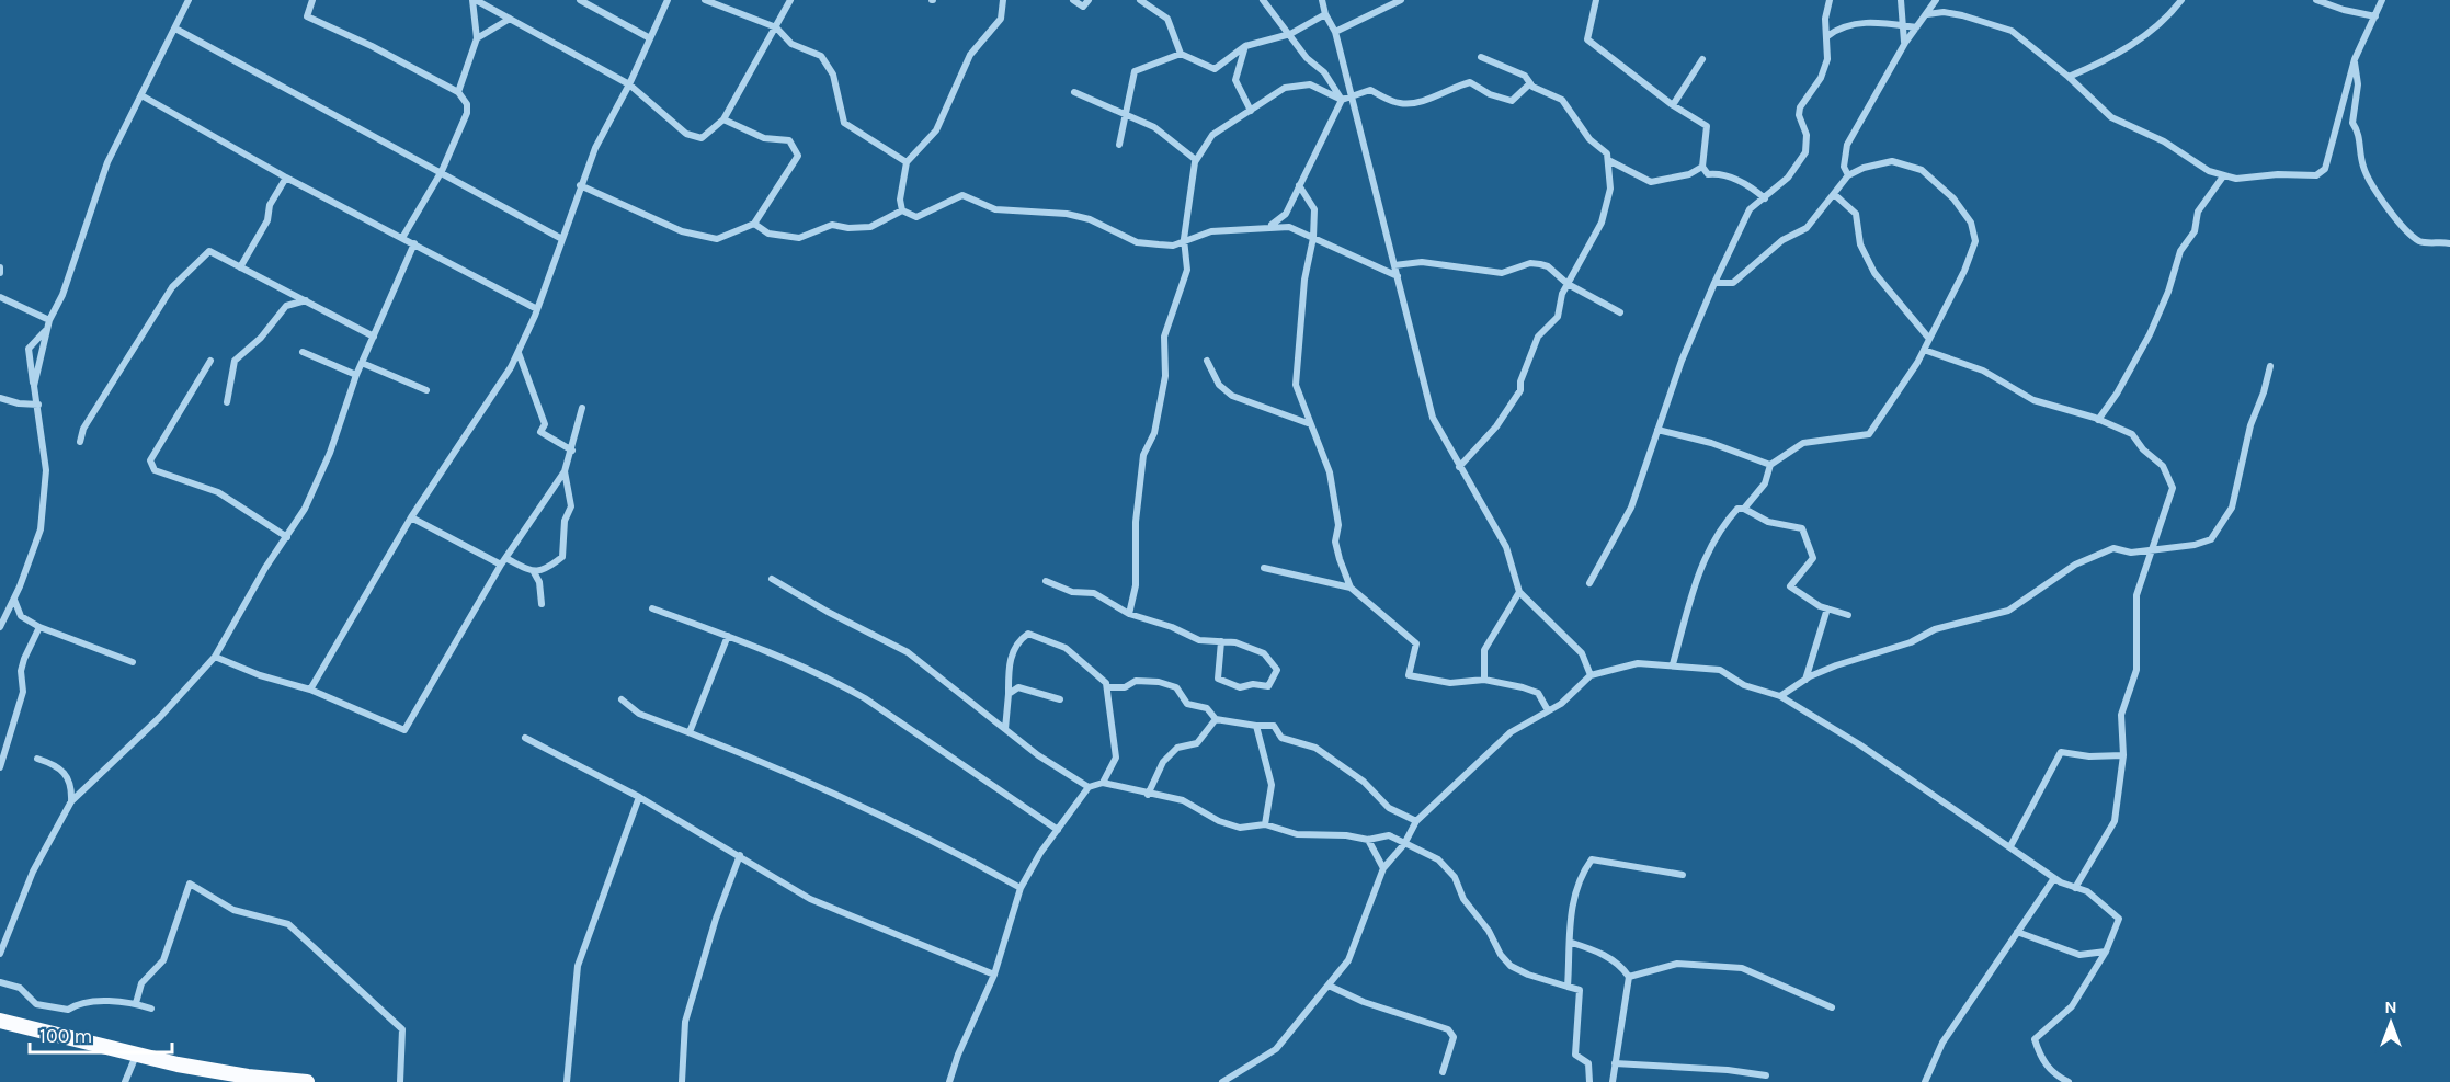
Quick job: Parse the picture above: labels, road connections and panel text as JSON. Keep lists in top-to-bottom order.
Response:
{
  "scale_bar": "100 m",
  "north": "top"
}
